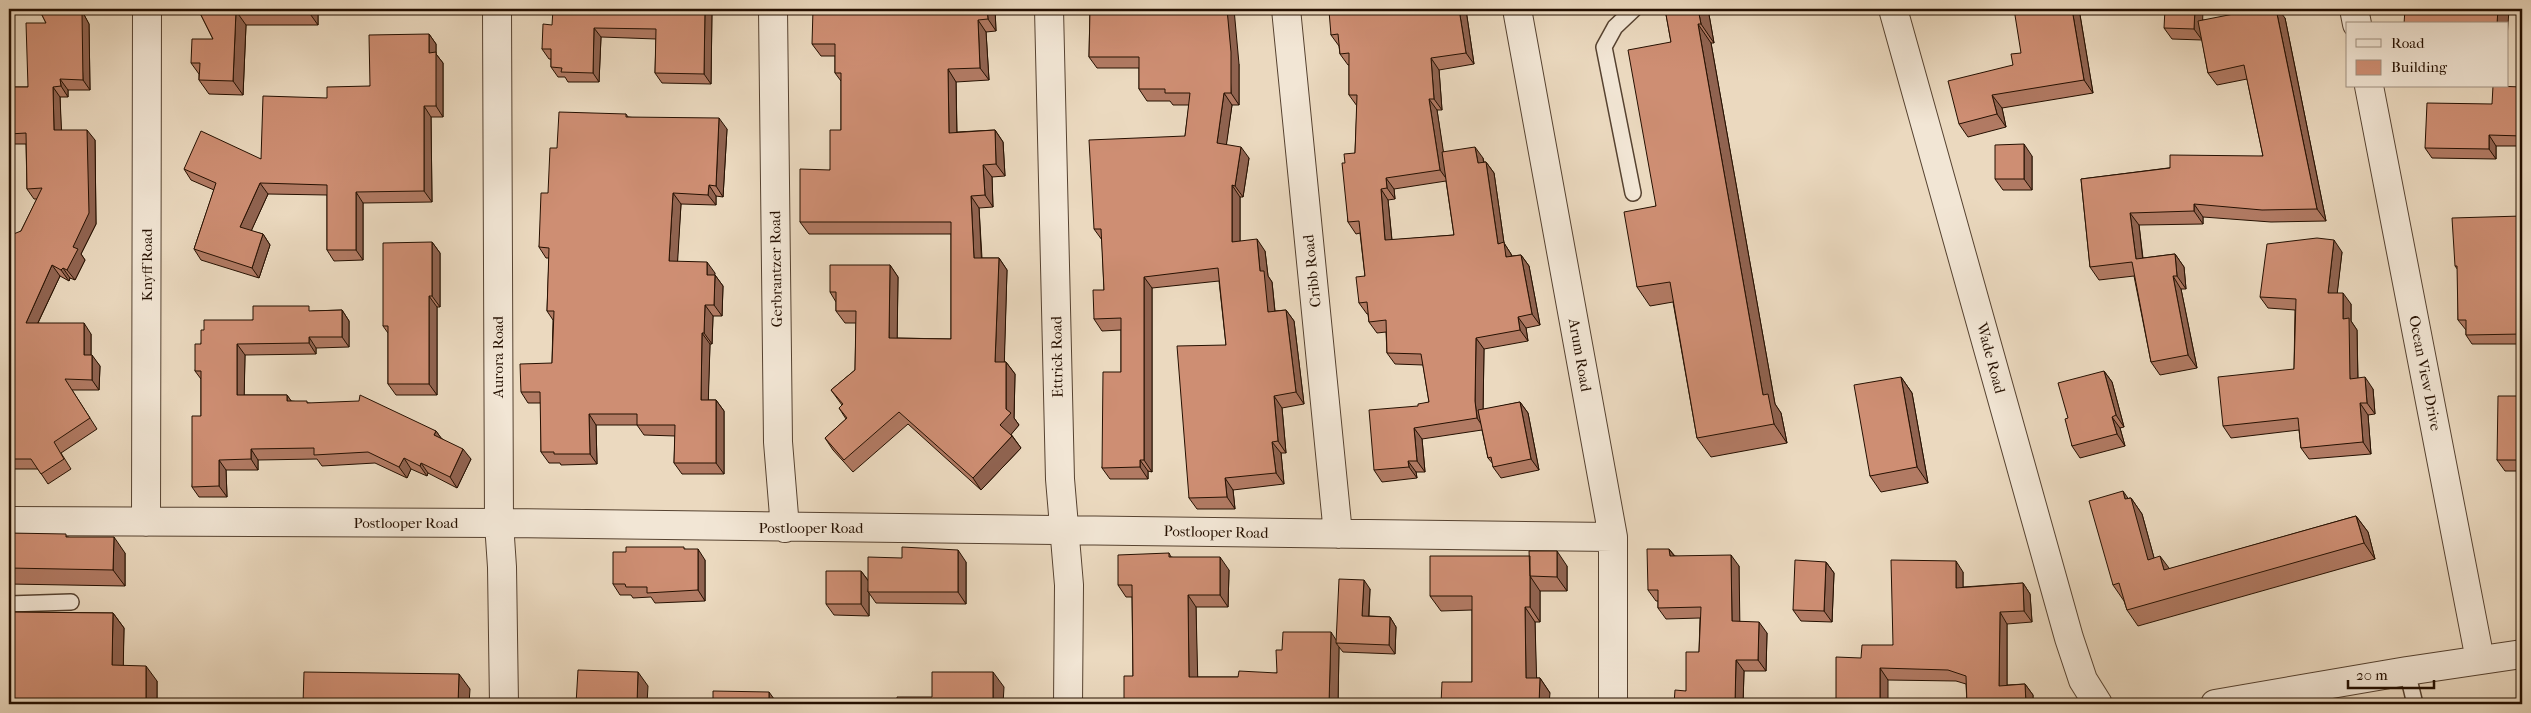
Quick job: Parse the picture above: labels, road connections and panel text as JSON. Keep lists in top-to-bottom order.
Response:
{
  "streets": {
    "street": [
      "Knyff Road",
      "Gerbrantzer Road",
      "Cribb Road",
      "Arum Road",
      "Aurora Road",
      "Ettrick Road",
      "Wade Road",
      "Ocean View Drive",
      "Postlooper Road"
    ]
  },
  "crossings": [
    ["Knyff Road", "Postlooper Road"],
    ["Gerbrantzer Road", "Postlooper Road"],
    ["Cribb Road", "Postlooper Road"],
    ["Arum Road", "Postlooper Road"],
    ["Aurora Road", "Postlooper Road"],
    ["Ettrick Road", "Postlooper Road"]
  ],
  "legend": ["Road", "Building"],
  "scale_bar": "20 m"
}
